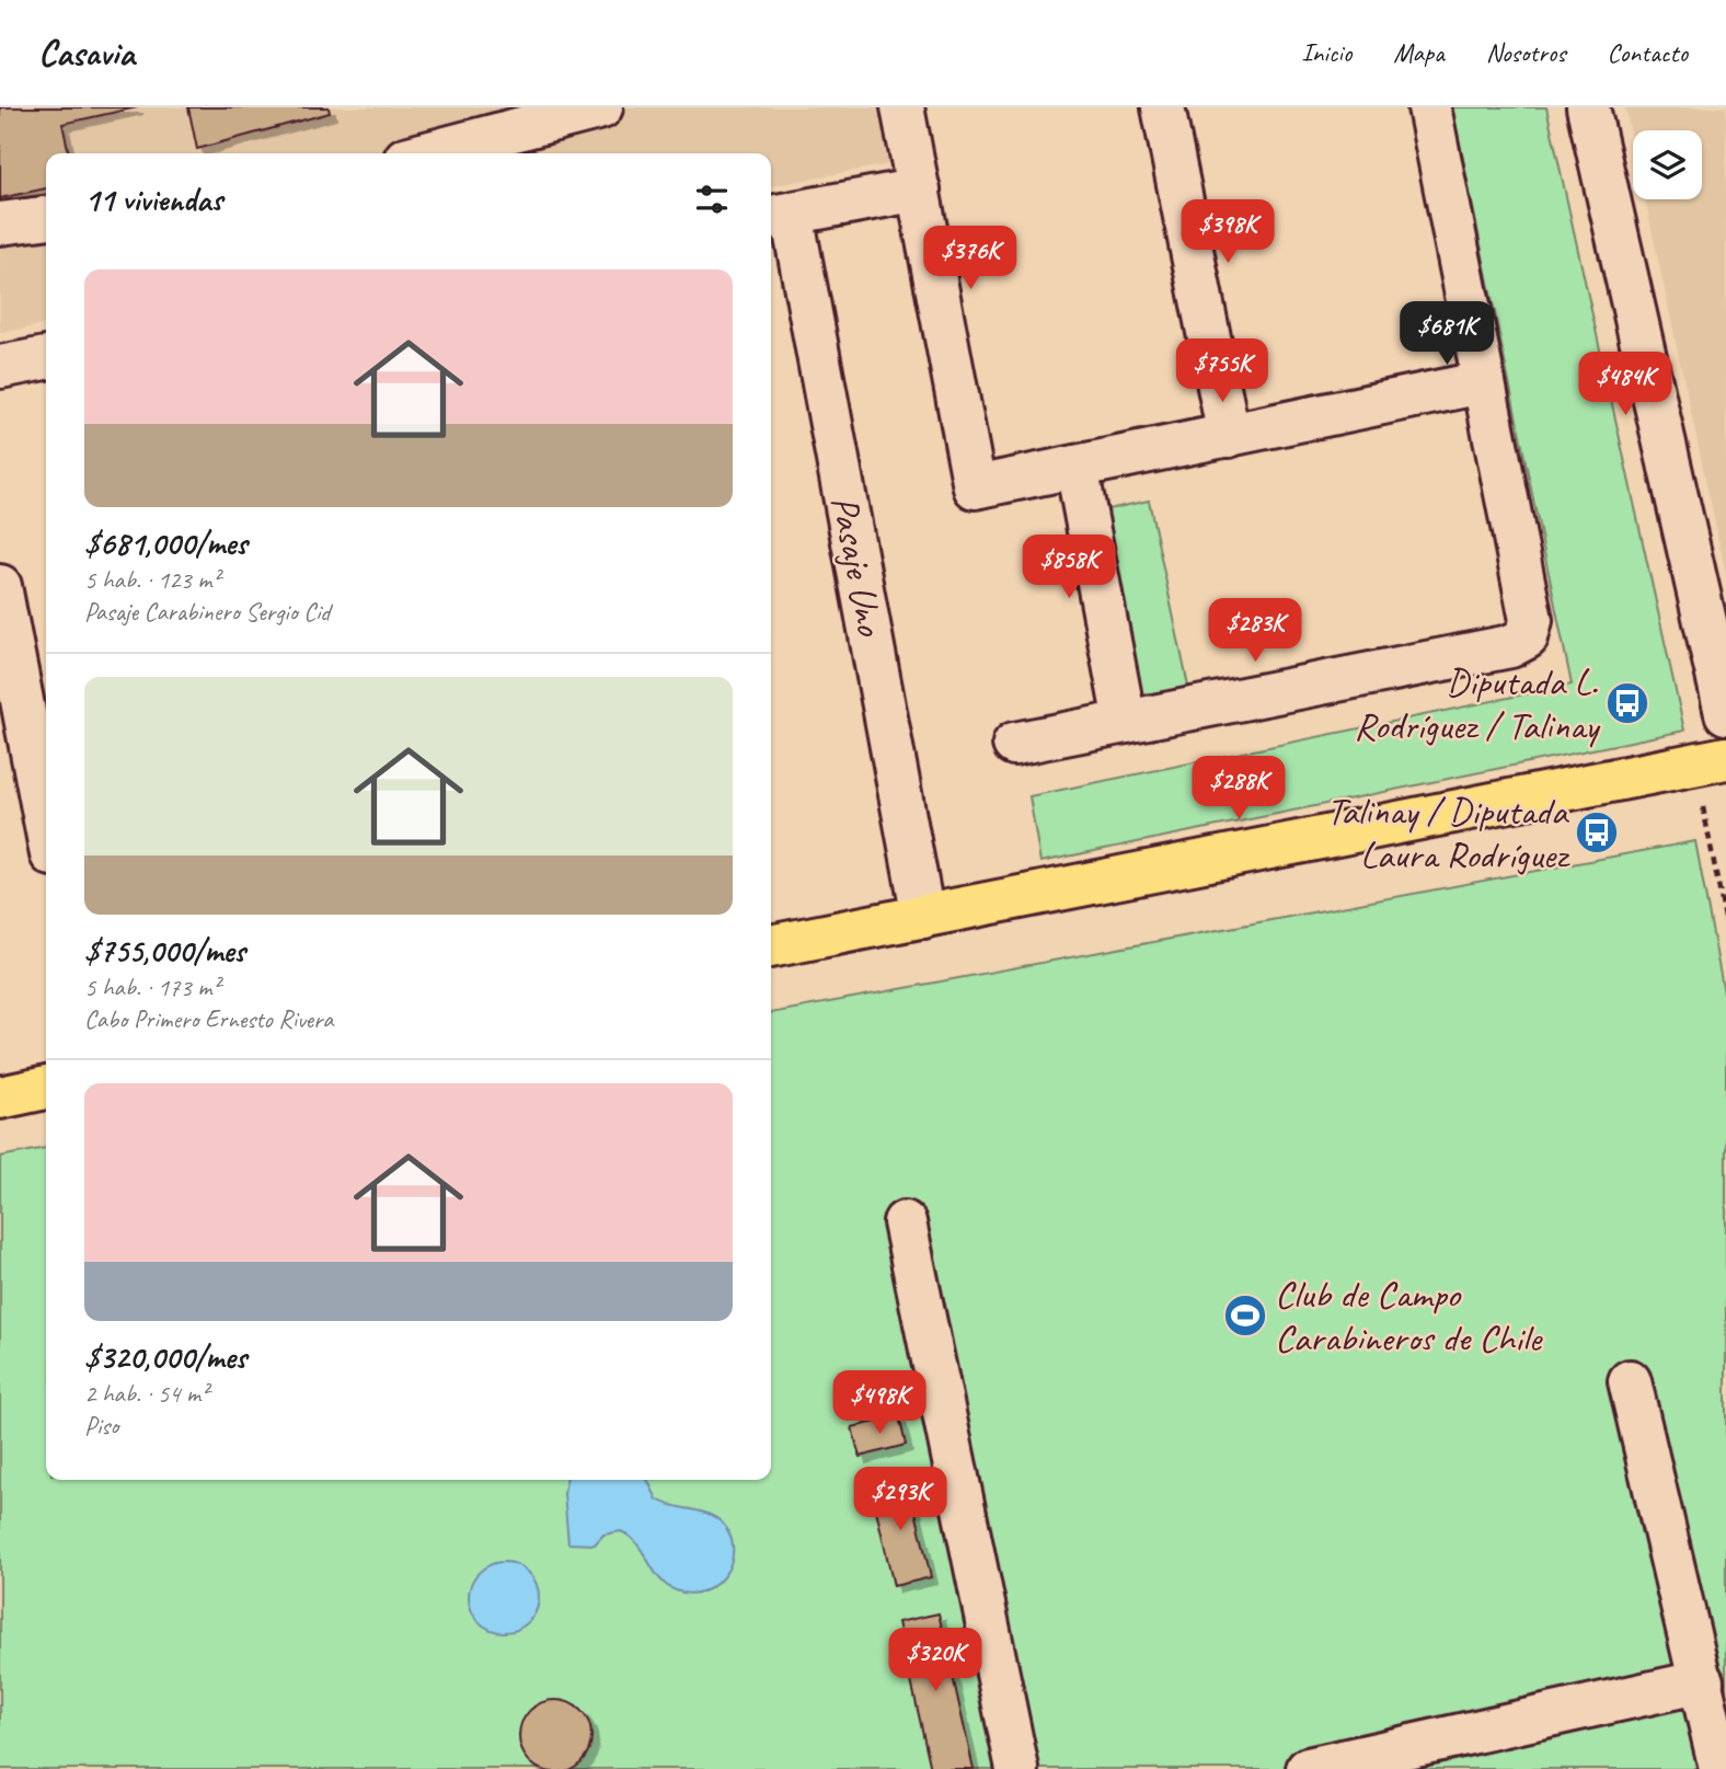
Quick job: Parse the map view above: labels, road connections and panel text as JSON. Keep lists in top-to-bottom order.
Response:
{
  "streets": {
    "street": ["Pasaje Uno"]
  },
  "places": {
    "bus stop": ["Diputada L. Rodríguez / Talinay", "Talinay / Diputada Laura Rodríguez"],
    "sports": ["Club de Campo Carabineros de Chile"]
  },
  "page": {
    "header": "Casavia",
    "nav": [
      "Inicio",
      "Mapa",
      "Nosotros",
      "Contacto"
    ],
    "heading": "11 viviendas",
    "price": [
      "$398K",
      "$376K",
      "$681K",
      "$755K",
      "$484K",
      "$858K",
      "$283K",
      "$288K",
      "$498K",
      "$293K",
      "$320K"
    ],
    "list": [
      {
        "name": "$681,000/mes",
        "note": "5 hab. · 123 m² · Pasaje Carabinero Sergio Cid"
      },
      {
        "name": "$755,000/mes",
        "note": "5 hab. · 173 m² · Cabo Primero Ernesto Rivera"
      },
      {
        "name": "$320,000/mes",
        "note": "2 hab. · 54 m² · Piso"
      }
    ]
  }
}
